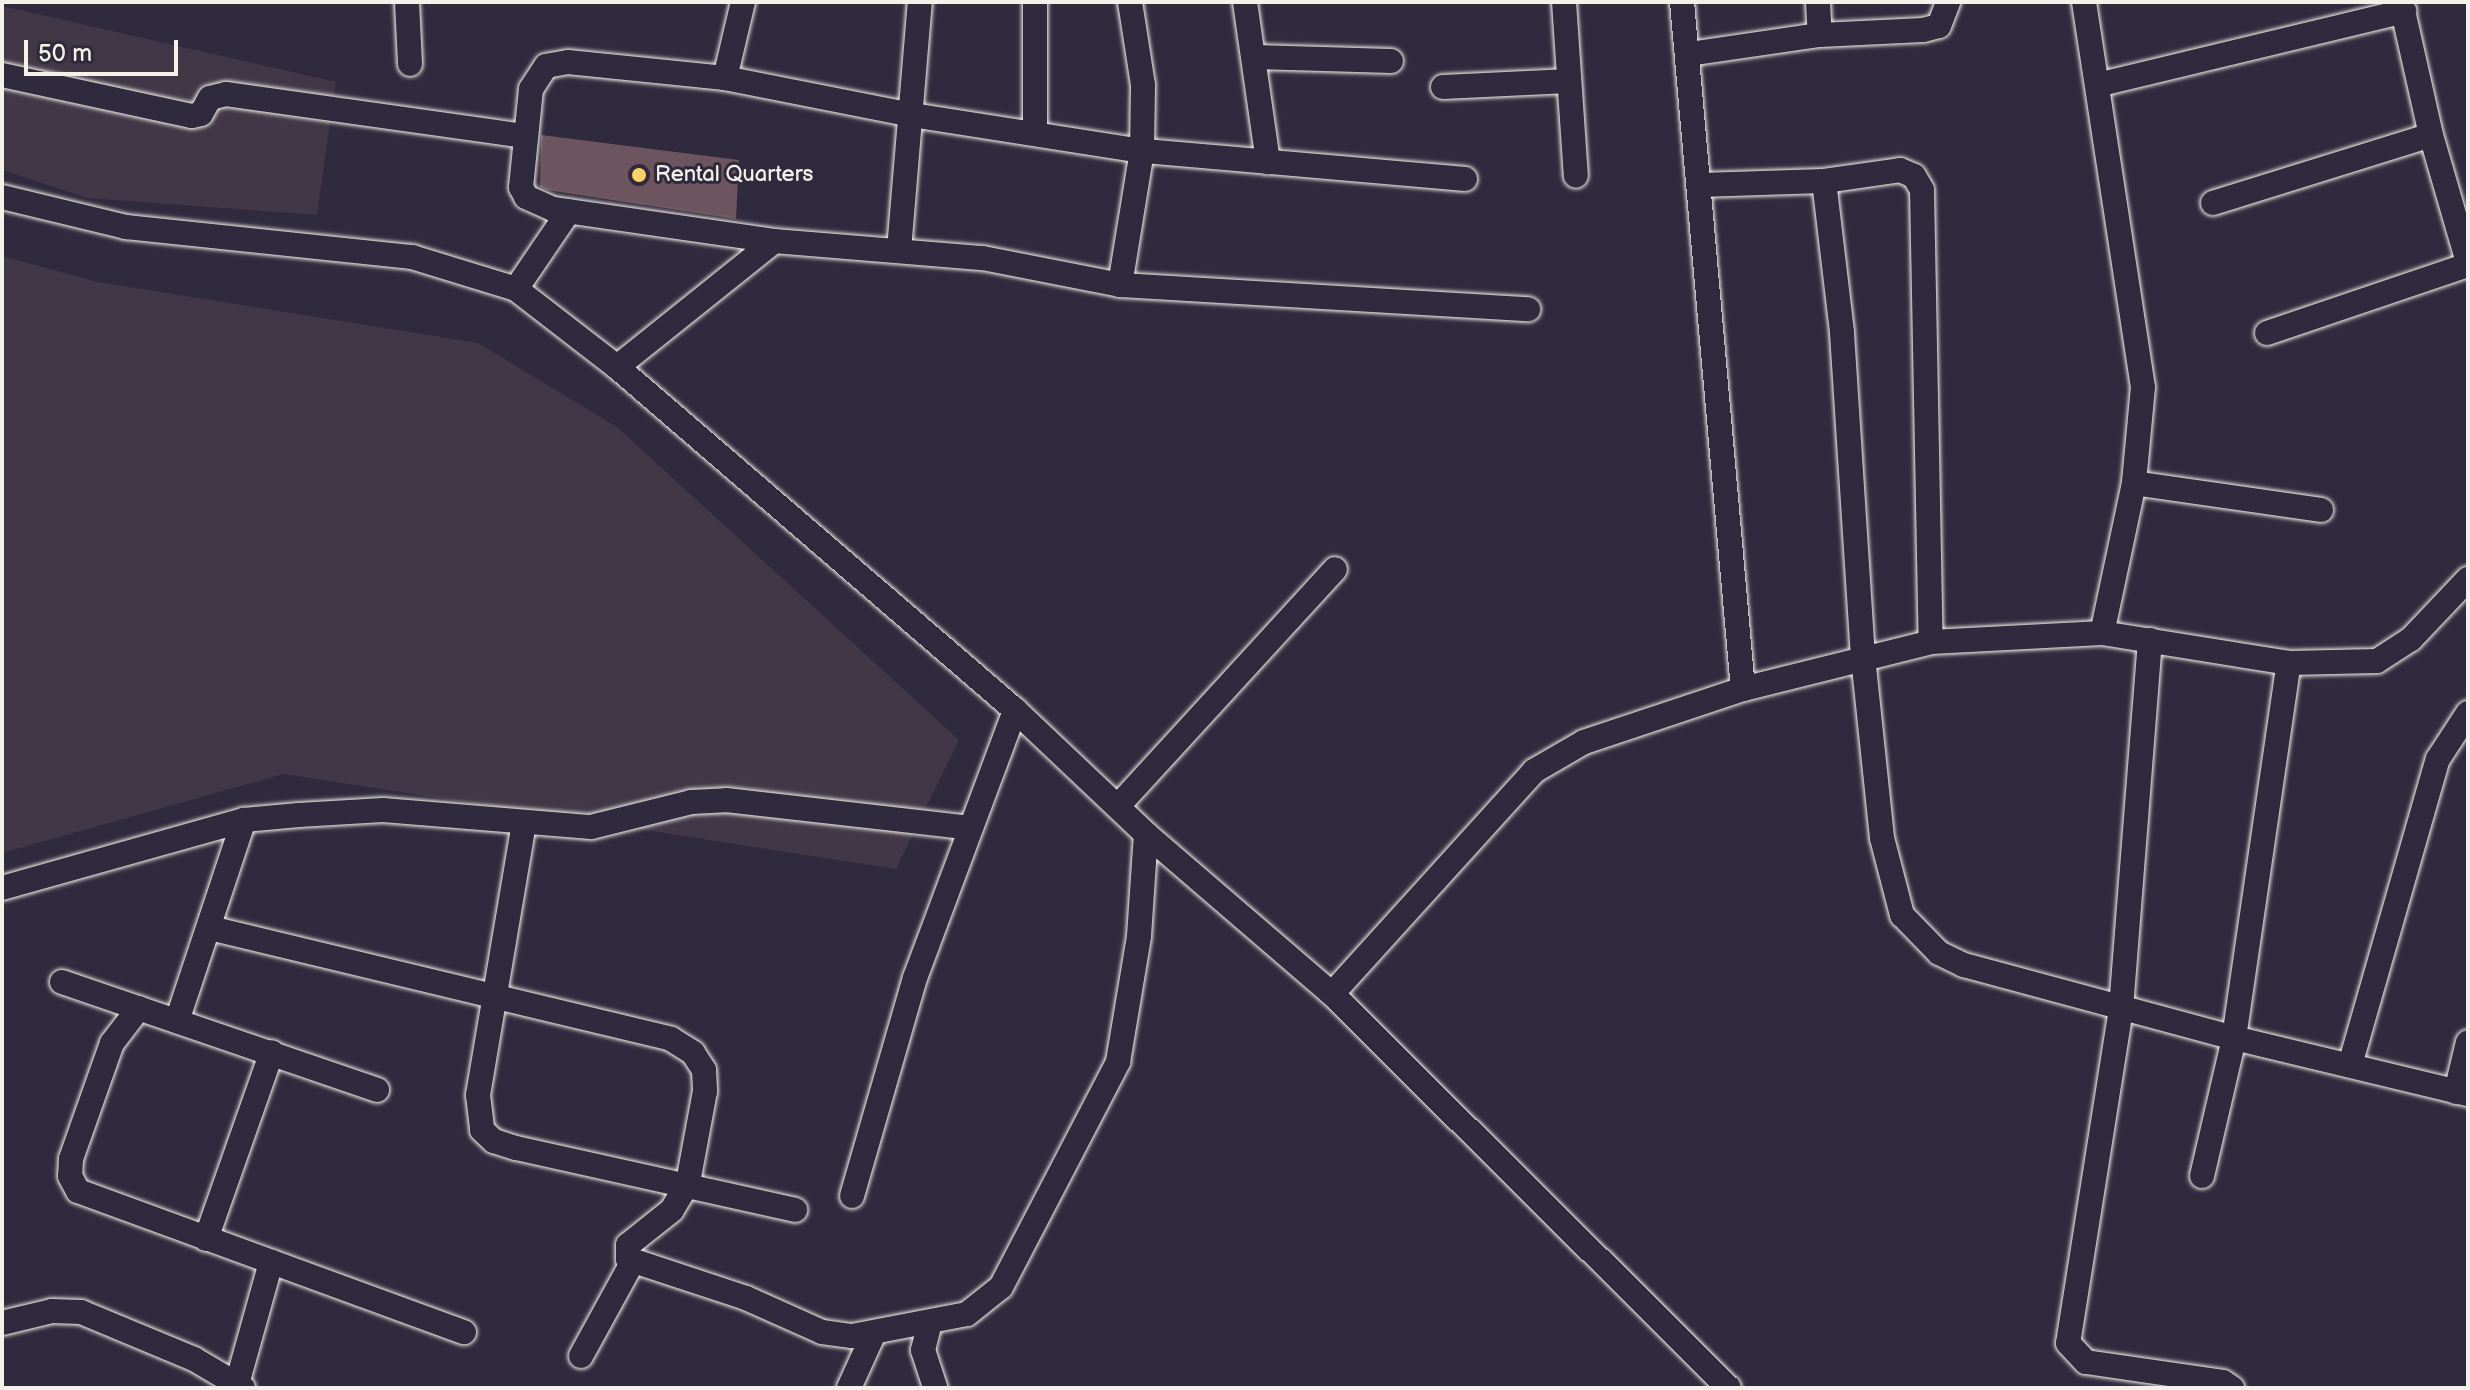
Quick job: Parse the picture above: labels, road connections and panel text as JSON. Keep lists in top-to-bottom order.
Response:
{
  "places": ["Rental Quarters"],
  "scale_bar": "50 m"
}
